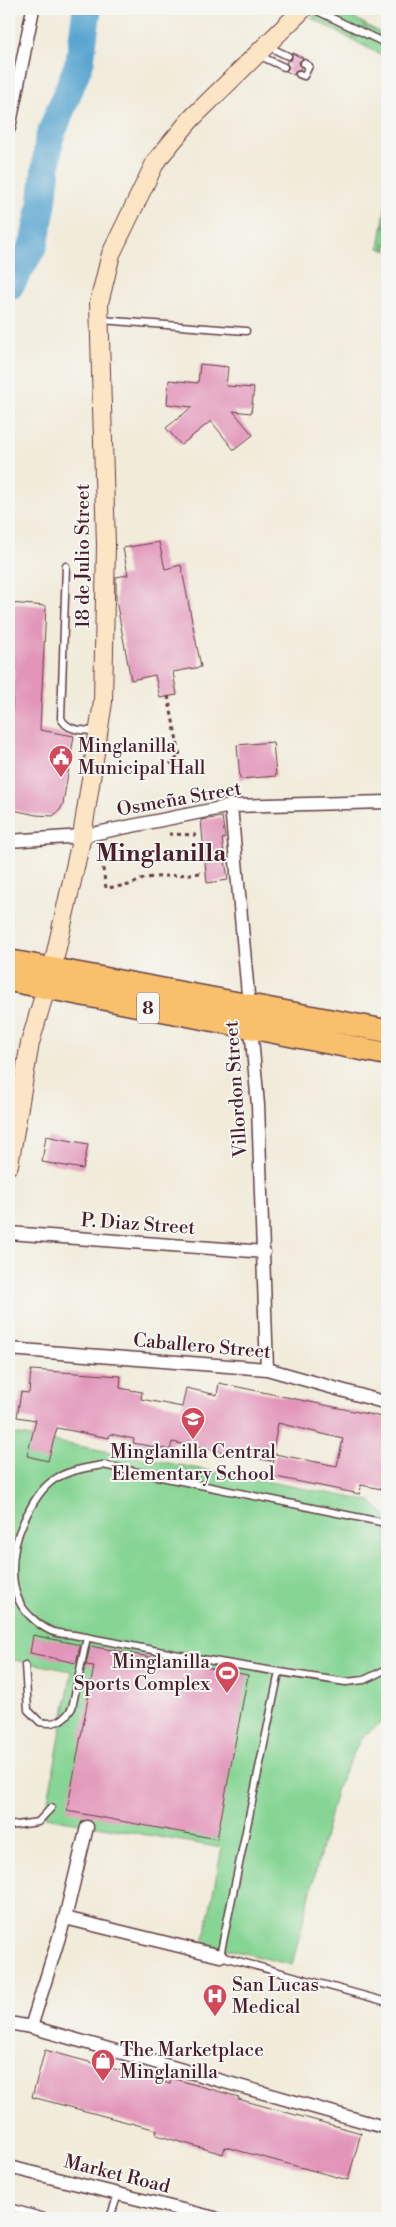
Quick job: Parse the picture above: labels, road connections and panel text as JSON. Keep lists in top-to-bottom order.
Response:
{
  "streets": {
    "highway": ["8"],
    "street": [
      "18 de Julio Street",
      "Osmeña Street",
      "Villordon Street",
      "P. Diaz Street",
      "Caballero Street",
      "Market Road"
    ]
  },
  "crossings": [
    ["18 de Julio Street", "Osmeña Street"],
    ["18 de Julio Street", "8"],
    ["Osmeña Street", "Villordon Street"],
    ["8", "Villordon Street"],
    ["Villordon Street", "P. Diaz Street"],
    ["Villordon Street", "Caballero Street"]
  ],
  "districts": ["Minglanilla"],
  "places": {
    "public building": ["Minglanilla Municipal Hall"],
    "school or university": ["Minglanilla Central Elementary School"],
    "sports": ["Minglanilla Sports Complex"],
    "hospital": ["San Lucas Medical"],
    "shop": ["The Marketplace Minglanilla"]
  }
}
